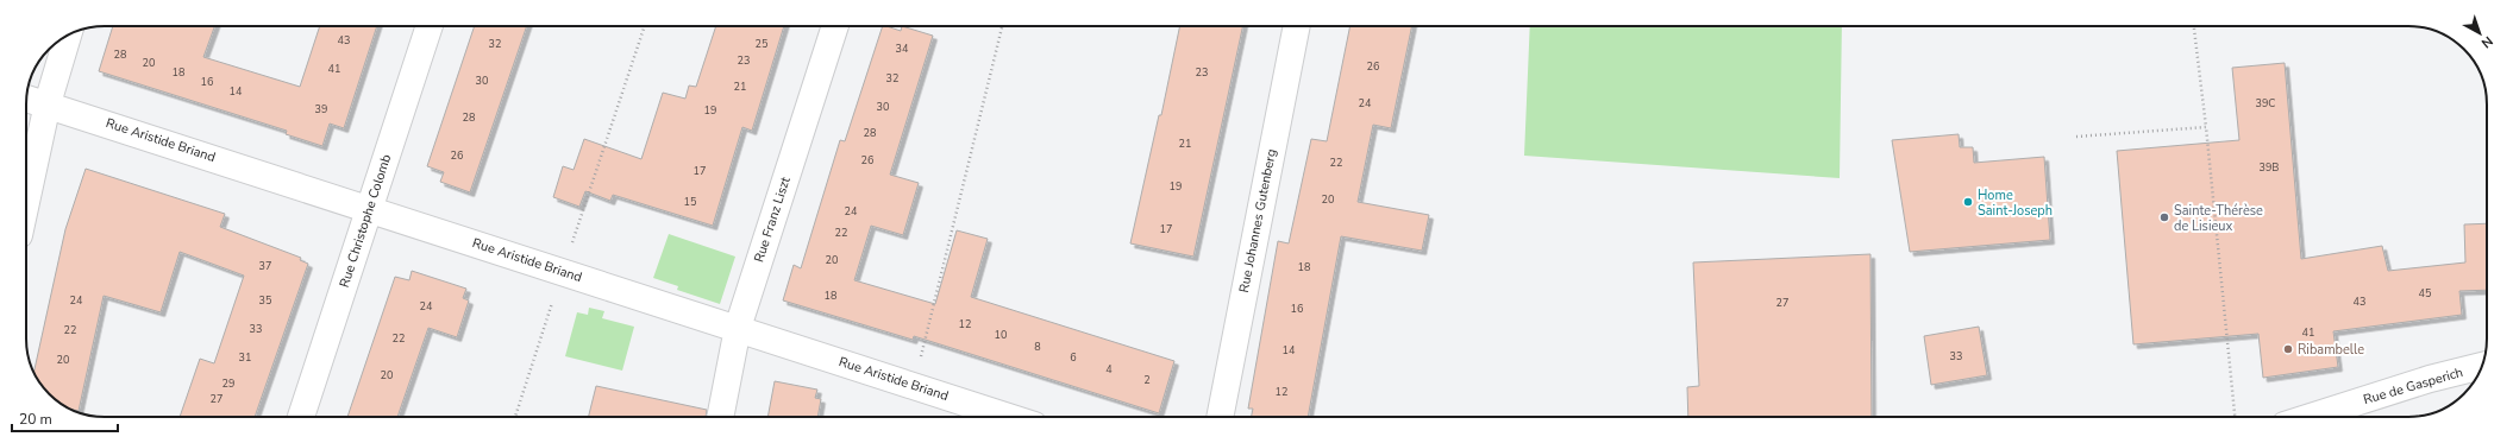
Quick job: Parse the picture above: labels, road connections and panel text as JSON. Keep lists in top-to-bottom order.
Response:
{
  "streets": {
    "street": [
      "Rue Aristide Briand",
      "Rue Franz Liszt",
      "Rue Christophe Colomb",
      "Rue Johannes Gutenberg",
      "Rue de Gasperich"
    ]
  },
  "crossings": [
    ["Rue Aristide Briand", "Rue Franz Liszt"],
    ["Rue Aristide Briand", "Rue Christophe Colomb"]
  ],
  "places": ["Home Saint-Joseph", "Sainte-Thérèse de Lisieux", "Ribambelle"],
  "house_numbers": [
    "43",
    "32",
    "25",
    "34",
    "28",
    "23",
    "20",
    "26",
    "41",
    "18",
    "23",
    "32",
    "30",
    "16",
    "21",
    "14",
    "24",
    "39C",
    "30",
    "39",
    "19",
    "28",
    "28",
    "21",
    "26",
    "26",
    "22",
    "39B",
    "17",
    "19",
    "20",
    "15",
    "24",
    "17",
    "22",
    "20",
    "37",
    "18",
    "45",
    "18",
    "24",
    "35",
    "43",
    "27",
    "24",
    "16",
    "12",
    "33",
    "22",
    "41",
    "10",
    "22",
    "8",
    "14",
    "33",
    "31",
    "6",
    "20",
    "4",
    "20",
    "2",
    "29",
    "12",
    "27"
  ],
  "scale_bar": "20 m",
  "north": "bottom right"
}
